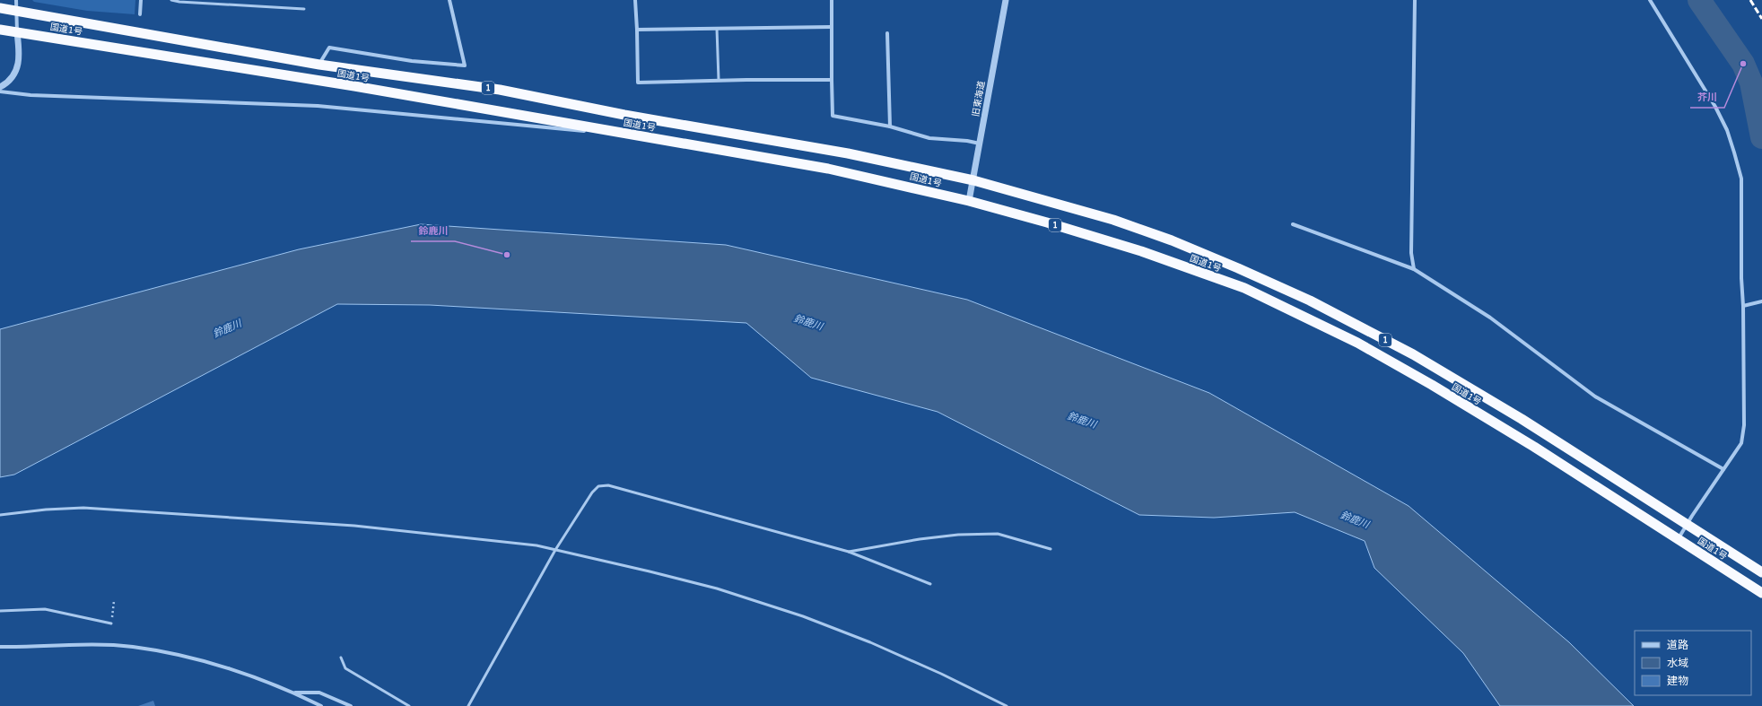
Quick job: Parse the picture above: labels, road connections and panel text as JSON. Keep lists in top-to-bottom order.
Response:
{
  "streets": {
    "highway": ["国道1号", "1"],
    "street": ["旧東海道"]
  },
  "crossings": [
    ["国道1号", "旧東海道"]
  ],
  "water": ["鈴鹿川"],
  "places": ["芥川", "鈴鹿川"],
  "legend": ["道路", "水域", "建物"]
}
